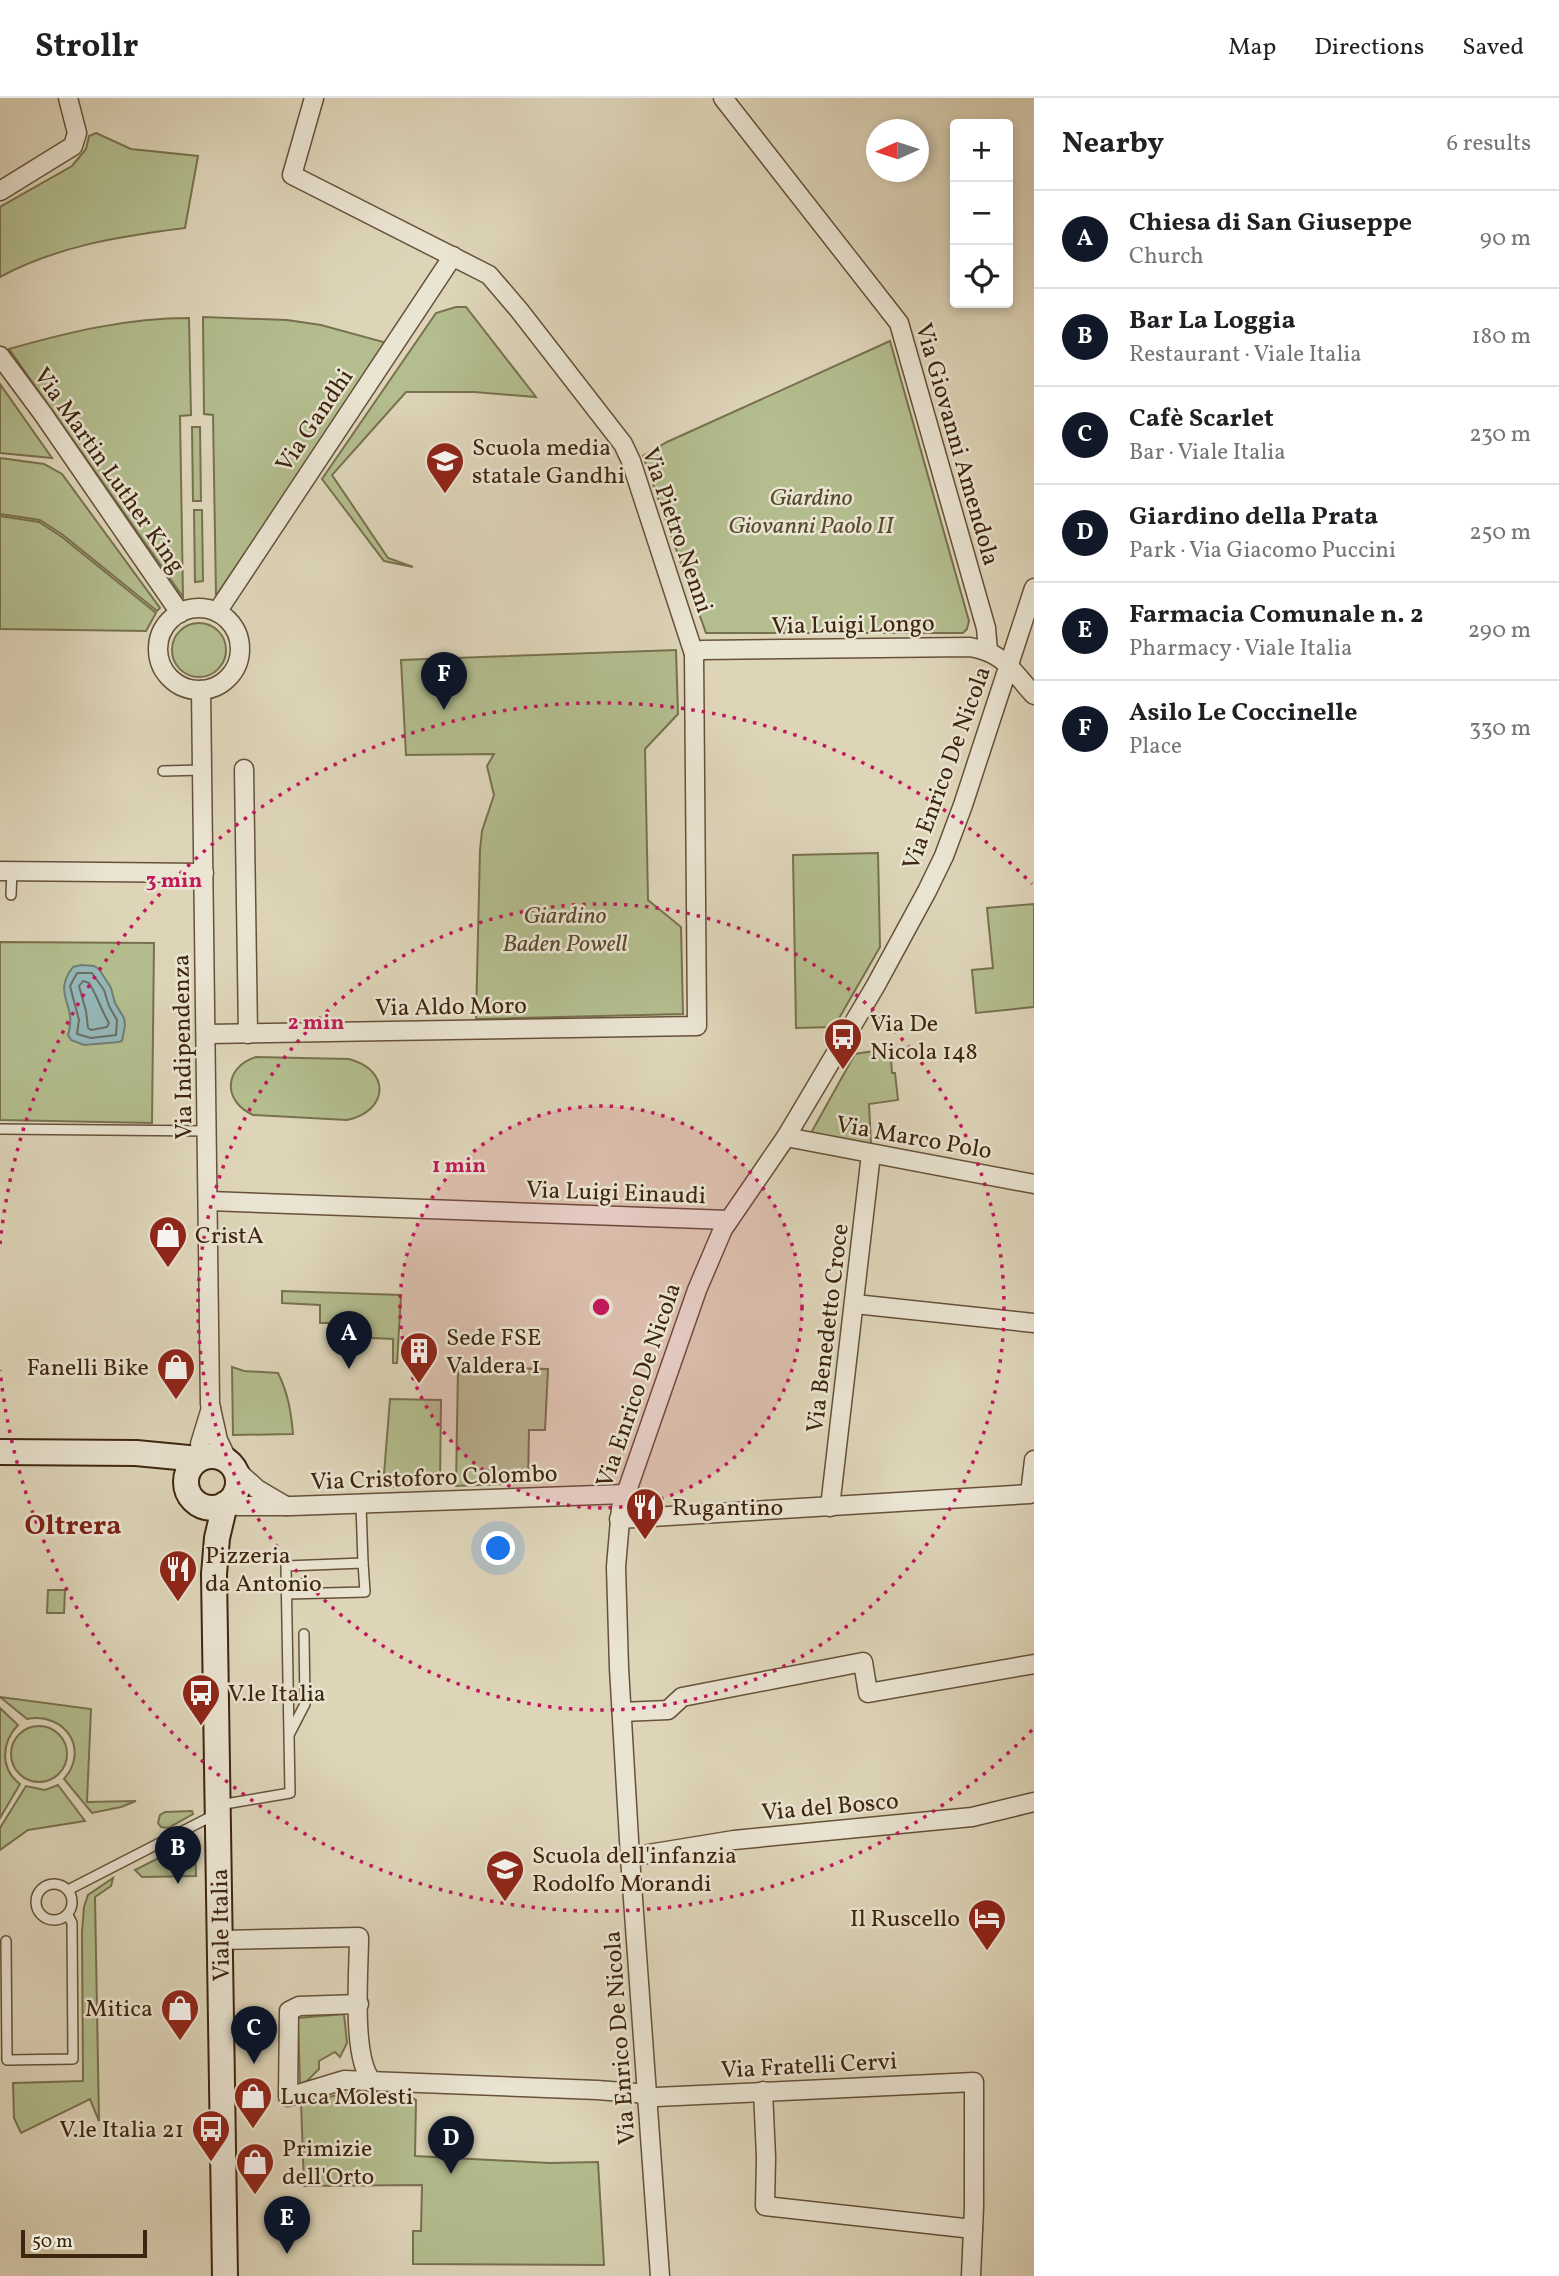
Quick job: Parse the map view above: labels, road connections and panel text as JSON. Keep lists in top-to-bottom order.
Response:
{
  "streets": {
    "street": [
      "Via Gandhi",
      "Via Giovanni Amendola",
      "Via Martin Luther King",
      "Via Pietro Nenni",
      "Via Luigi Longo",
      "Via Enrico De Nicola",
      "Via Aldo Moro",
      "Via Indipendenza",
      "Via Marco Polo",
      "Via Luigi Einaudi",
      "Via Benedetto Croce",
      "Via Cristoforo Colombo",
      "Via del Bosco",
      "Viale Italia",
      "Via Fratelli Cervi"
    ]
  },
  "crossings": [
    ["Via Gandhi", "Via Martin Luther King"],
    ["Via Gandhi", "Via Pietro Nenni"],
    ["Via Gandhi", "Via Indipendenza"],
    ["Via Giovanni Amendola", "Via Luigi Longo"],
    ["Via Martin Luther King", "Via Indipendenza"],
    ["Via Pietro Nenni", "Via Luigi Longo"],
    ["Via Pietro Nenni", "Via Aldo Moro"],
    ["Via Luigi Longo", "Via Enrico De Nicola"],
    ["Via Enrico De Nicola", "Via Marco Polo"],
    ["Via Enrico De Nicola", "Via Luigi Einaudi"],
    ["Via Enrico De Nicola", "Via Cristoforo Colombo"],
    ["Via Enrico De Nicola", "Via del Bosco"],
    ["Via Enrico De Nicola", "Via Fratelli Cervi"],
    ["Via Aldo Moro", "Via Indipendenza"],
    ["Via Indipendenza", "Via Luigi Einaudi"],
    ["Via Indipendenza", "Via Cristoforo Colombo"],
    ["Via Indipendenza", "Viale Italia"],
    ["Via Marco Polo", "Via Benedetto Croce"],
    ["Via Cristoforo Colombo", "Viale Italia"]
  ],
  "districts": ["Oltrera"],
  "parks": ["Giardino Giovanni Paolo II", "Giardino Baden Powell"],
  "places": {
    "school or university": ["Scuola media statale Gandhi", "Scuola dell'infanzia Rodolfo Morandi"],
    "bus stop": ["Via De Nicola 148", "V.le Italia", "V.le Italia 21"],
    "shop": [
      "CristA",
      "Fanelli Bike",
      "Mitica",
      "Luca Molesti",
      "Primizie dell'Orto"
    ],
    "building": ["Sede FSE Valdera 1"],
    "restaurant": ["Rugantino", "Pizzeria da Antonio"],
    "hotel": ["Il Ruscello"]
  },
  "scale_bar": "50 m",
  "north": "left",
  "page": {
    "header": "Strollr",
    "nav": ["Map", "Directions", "Saved"],
    "heading": ["Nearby", "6 results"],
    "map_buttons": ["+", "−"],
    "list": [
      {
        "mark": "A",
        "name": "Chiesa di San Giuseppe",
        "note": "Church",
        "value": "90 m"
      },
      {
        "mark": "B",
        "name": "Bar La Loggia",
        "note": "Restaurant · Viale Italia",
        "value": "180 m"
      },
      {
        "mark": "C",
        "name": "Cafè Scarlet",
        "note": "Bar · Viale Italia",
        "value": "230 m"
      },
      {
        "mark": "D",
        "name": "Giardino della Prata",
        "note": "Park · Via Giacomo Puccini",
        "value": "250 m"
      },
      {
        "mark": "E",
        "name": "Farmacia Comunale n. 2",
        "note": "Pharmacy · Viale Italia",
        "value": "290 m"
      },
      {
        "mark": "F",
        "name": "Asilo Le Coccinelle",
        "note": "Place",
        "value": "330 m"
      }
    ],
    "pins": [
      "F",
      "A",
      "B",
      "C",
      "D",
      "E"
    ],
    "scale": "50 m"
  },
  "rings": ["3 min", "2 min", "1 min"]
}
